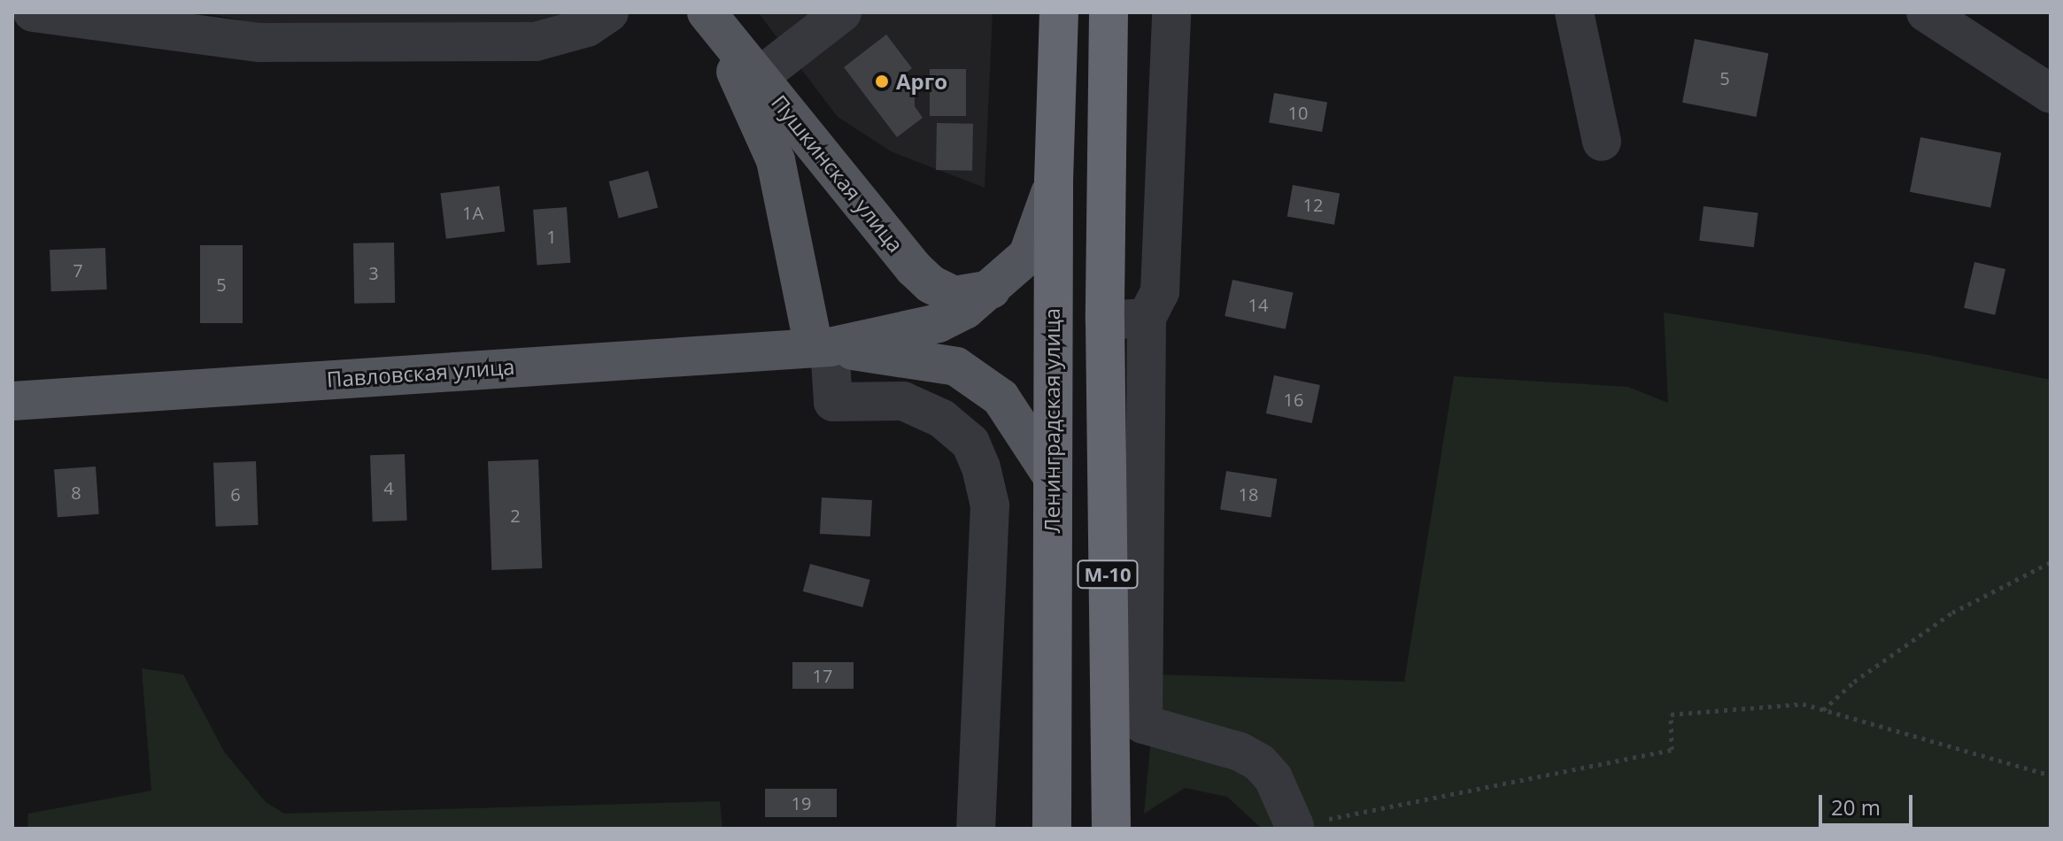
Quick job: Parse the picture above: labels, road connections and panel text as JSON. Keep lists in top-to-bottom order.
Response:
{
  "streets": {
    "highway": ["Ленинградская улица", "М-10"],
    "main road": ["Пушкинская улица", "Павловская улица"]
  },
  "crossings": [
    ["Пушкинская улица", "Павловская улица"]
  ],
  "places": ["Арго"],
  "house_numbers": [
    "5",
    "10",
    "12",
    "1А",
    "1",
    "7",
    "3",
    "5",
    "14",
    "16",
    "4",
    "8",
    "6",
    "18",
    "2",
    "17",
    "19"
  ],
  "scale_bar": "20 m"
}
